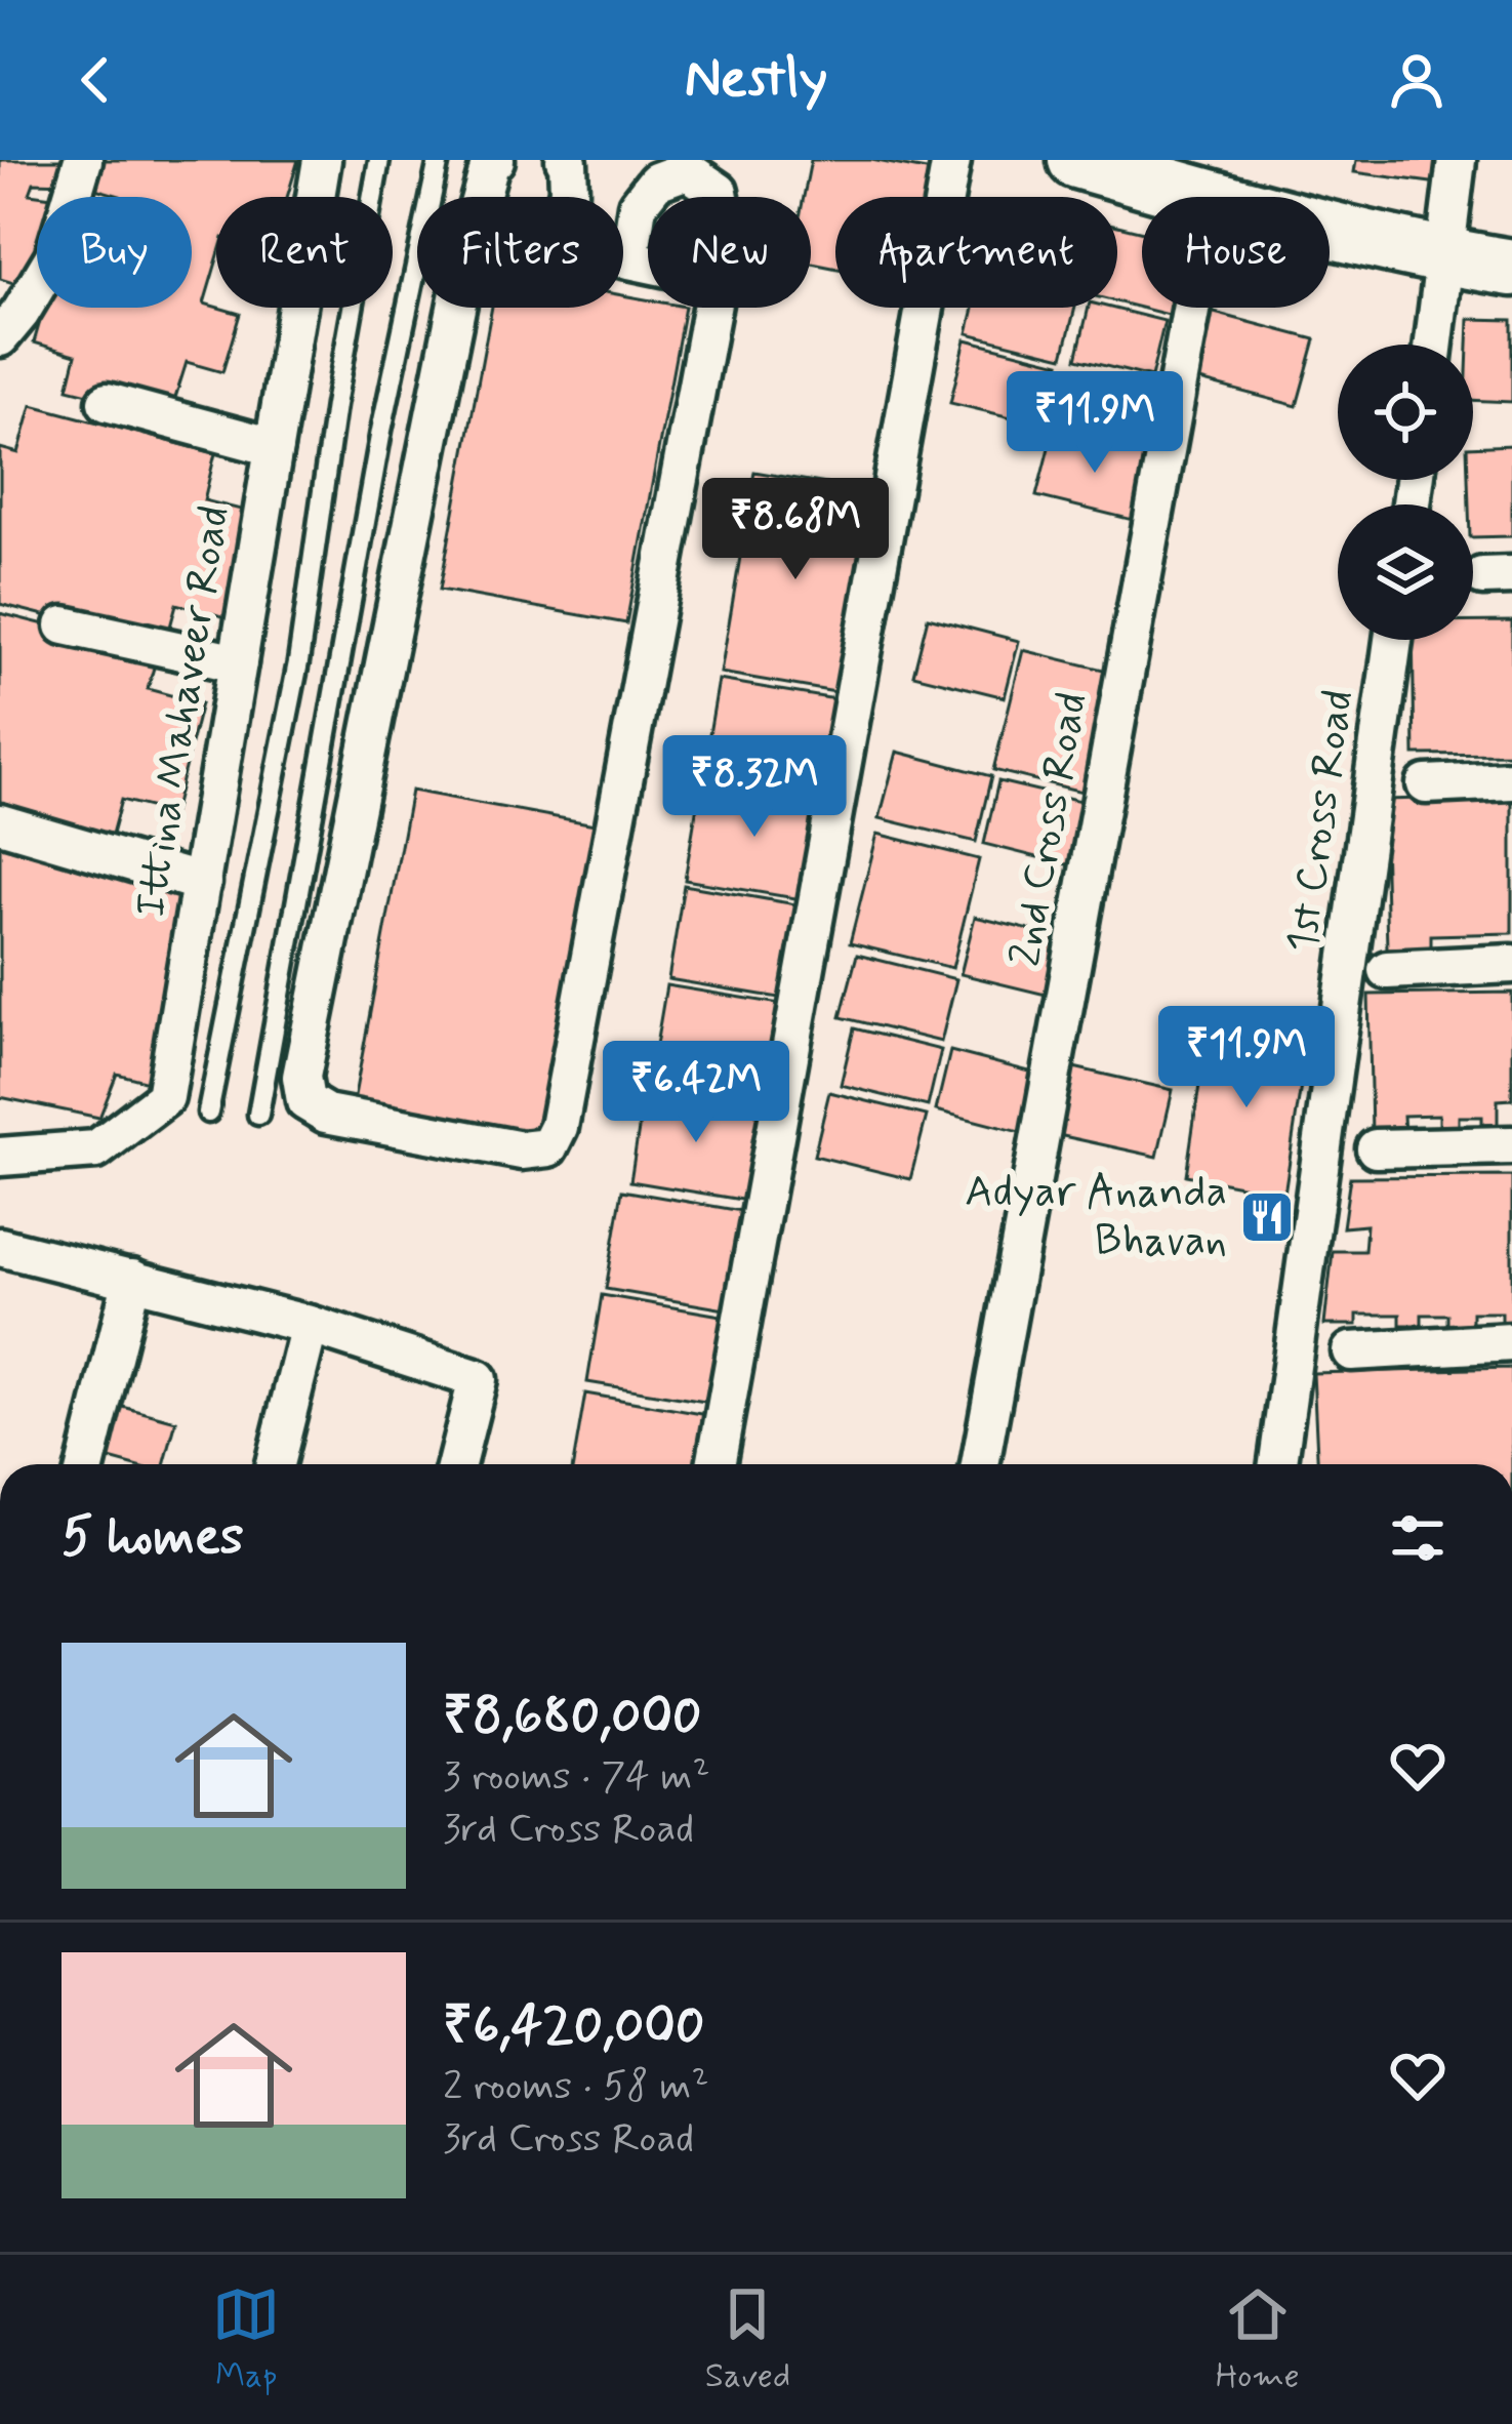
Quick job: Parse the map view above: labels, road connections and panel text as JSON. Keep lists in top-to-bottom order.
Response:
{
  "streets": {
    "street": ["Ittina Mahaveer Road", "1st Cross Road", "2nd Cross Road"]
  },
  "places": {
    "restaurant": ["Adyar Ananda Bhavan"]
  },
  "page": {
    "header": "Nestly",
    "chip": [
      "Buy",
      "Rent",
      "Filters",
      "New",
      "Apartment",
      "House"
    ],
    "price": [
      "₹11.9M",
      "₹8.68M",
      "₹8.32M",
      "₹11.9M",
      "₹6.42M"
    ],
    "heading": "5 homes",
    "list": [
      {
        "name": "₹8,680,000",
        "note": "3 rooms · 74 m² · 3rd Cross Road"
      },
      {
        "name": "₹6,420,000",
        "note": "2 rooms · 58 m² · 3rd Cross Road"
      }
    ],
    "tabs": ["Map", "Saved", "Home"]
  }
}
